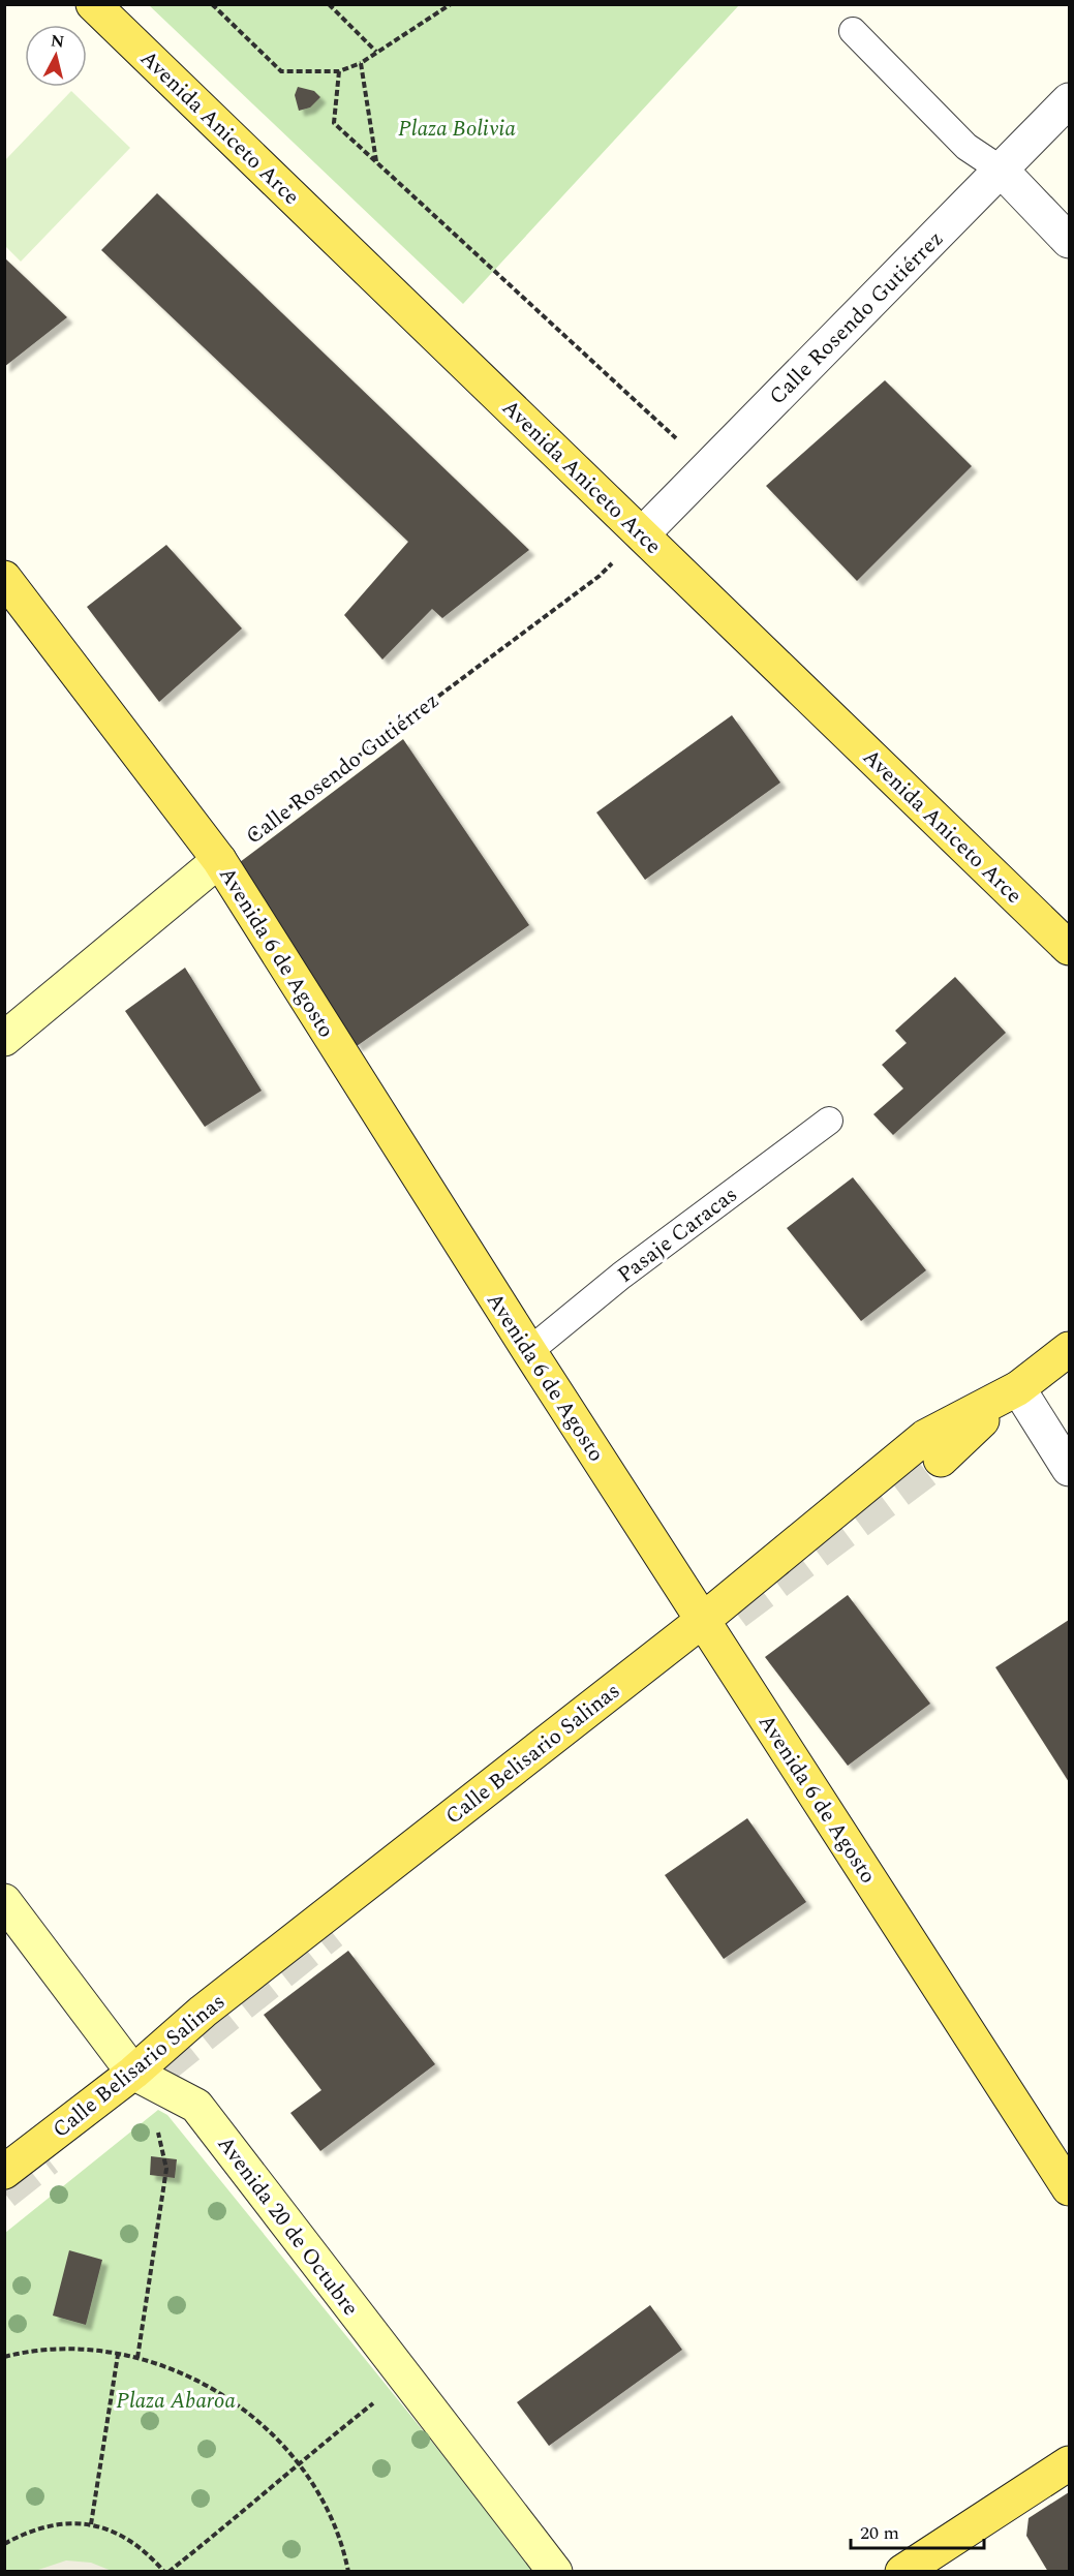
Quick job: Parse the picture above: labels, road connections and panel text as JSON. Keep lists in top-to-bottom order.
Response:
{
  "streets": {
    "main road": [
      "Avenida Aniceto Arce",
      "Avenida 6 de Agosto",
      "Calle Belisario Salinas",
      "Avenida 20 de Octubre"
    ],
    "street": ["Calle Rosendo Gutiérrez"],
    "lane": ["Pasaje Caracas"]
  },
  "crossings": [
    ["Avenida Aniceto Arce", "Calle Rosendo Gutiérrez"],
    ["Calle Rosendo Gutiérrez", "Avenida 6 de Agosto"],
    ["Avenida 6 de Agosto", "Pasaje Caracas"],
    ["Avenida 6 de Agosto", "Calle Belisario Salinas"],
    ["Calle Belisario Salinas", "Avenida 20 de Octubre"]
  ],
  "parks": ["Plaza Bolivia", "Plaza Abaroa"],
  "scale_bar": "20 m",
  "north": "top"
}
